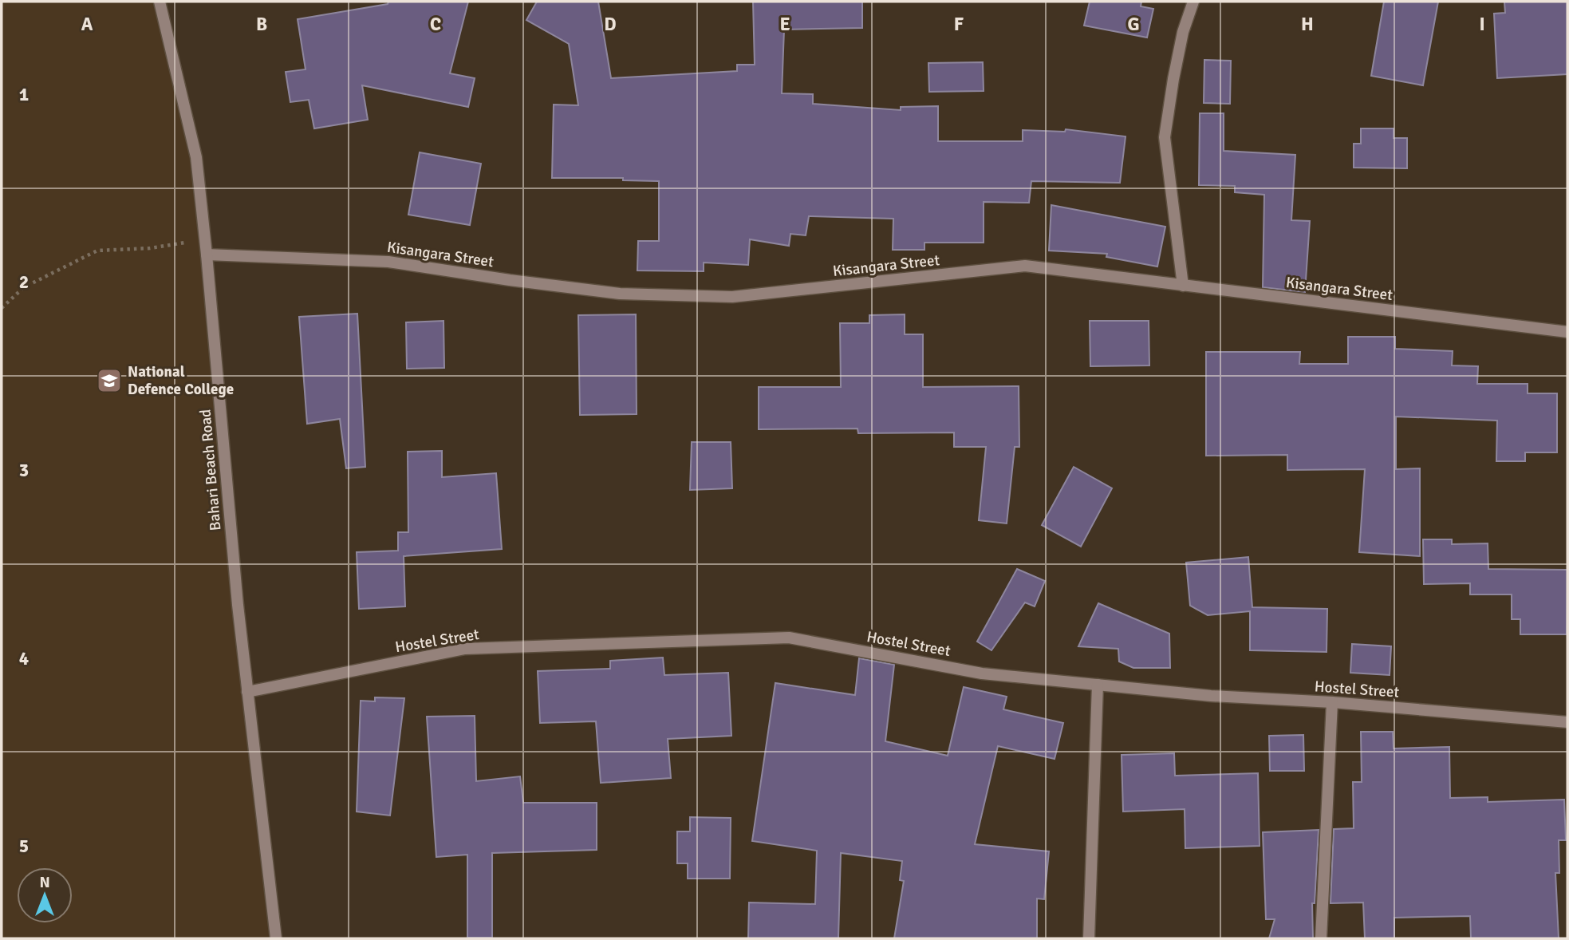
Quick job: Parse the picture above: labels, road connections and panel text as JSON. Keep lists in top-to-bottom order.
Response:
{
  "streets": {
    "street": ["Kisangara Street", "Bahari Beach Road", "Hostel Street"]
  },
  "crossings": [
    ["Kisangara Street", "Bahari Beach Road"],
    ["Bahari Beach Road", "Hostel Street"]
  ],
  "places": {
    "school or university": ["National Defence College"]
  },
  "north": "top",
  "grid": {
    "columns": [
      "A",
      "B",
      "C",
      "D",
      "E",
      "F",
      "G",
      "H",
      "I"
    ],
    "rows": [
      "1",
      "2",
      "3",
      "4",
      "5"
    ]
  }
}
